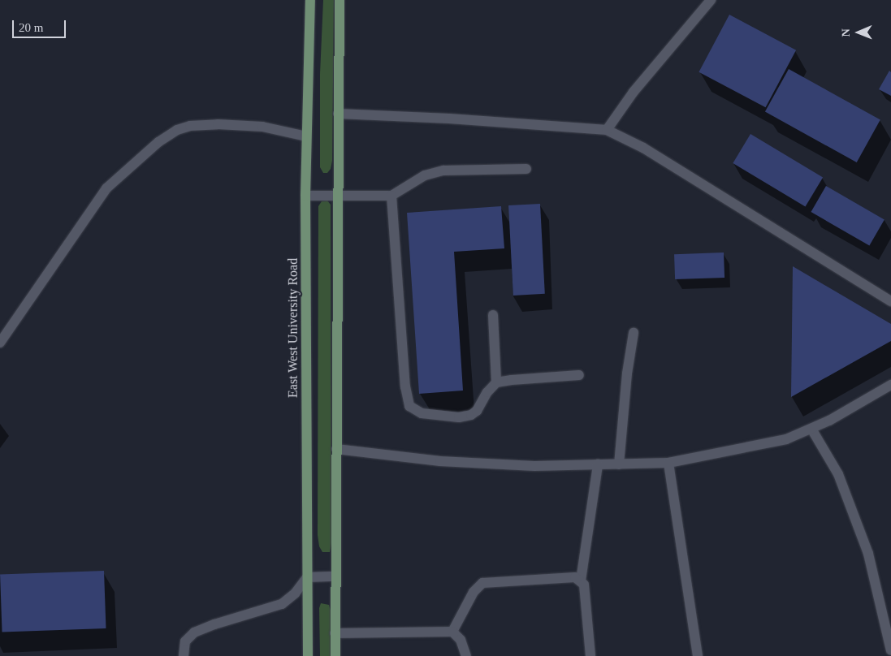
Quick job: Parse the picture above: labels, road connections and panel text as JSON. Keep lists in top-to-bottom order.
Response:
{
  "streets": {
    "main road": ["East West University Road"]
  },
  "scale_bar": "20 m",
  "north": "left"
}
